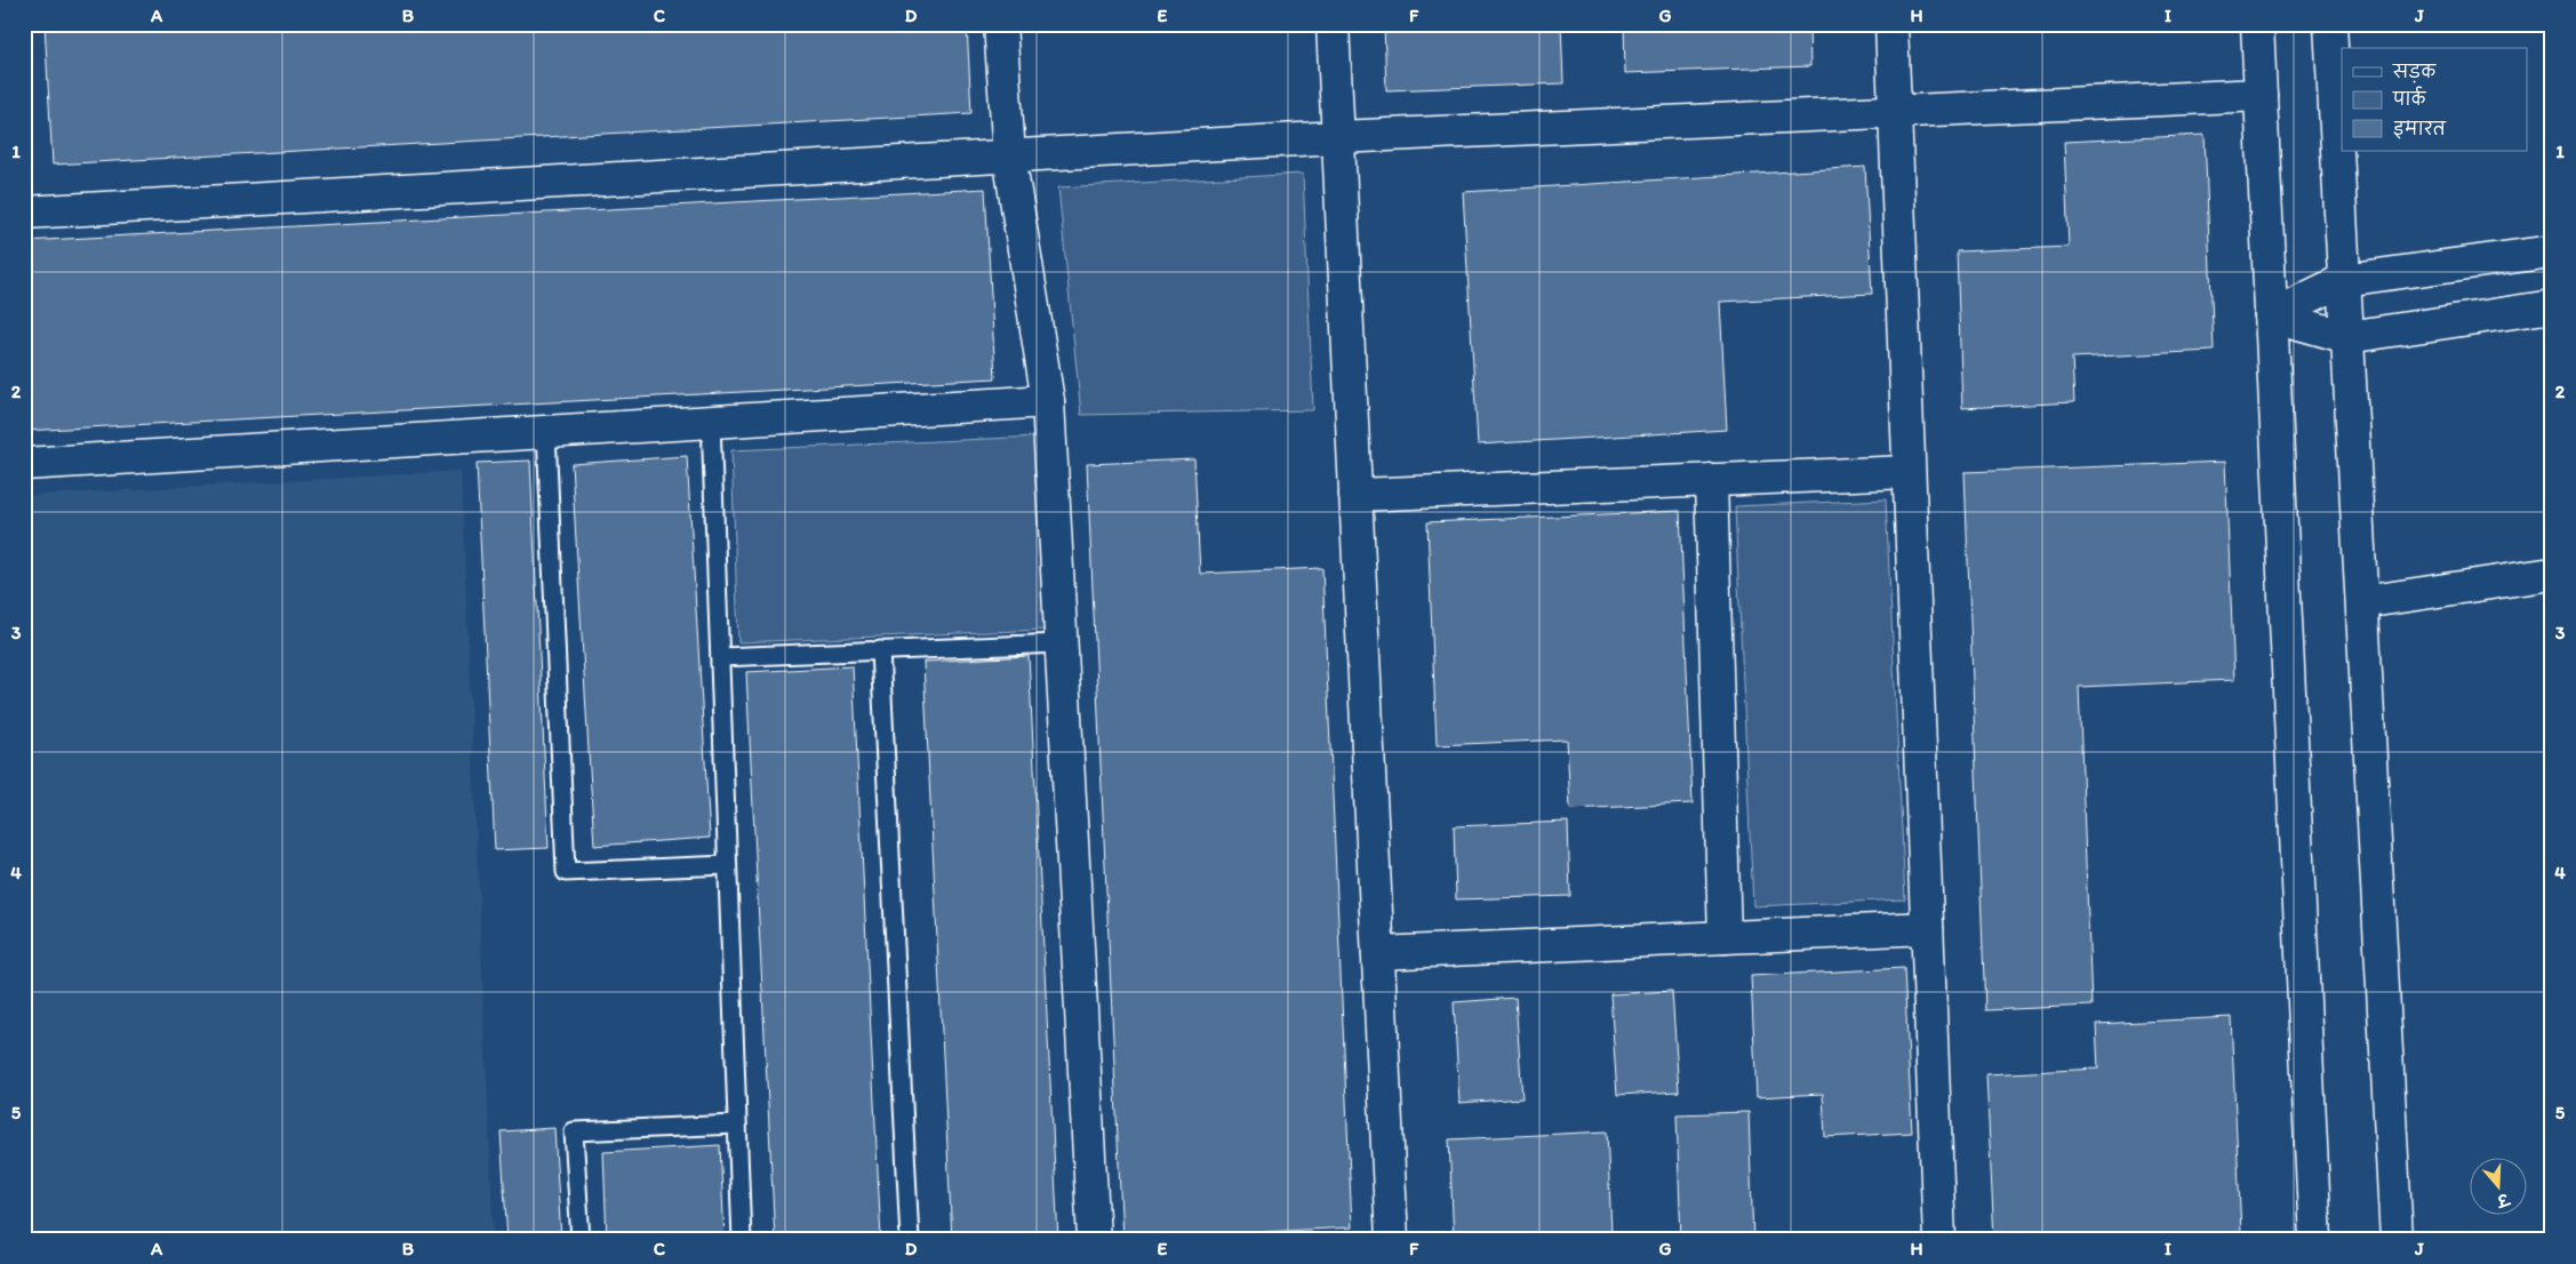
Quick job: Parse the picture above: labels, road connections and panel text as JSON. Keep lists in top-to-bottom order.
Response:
{
  "legend": ["सड़क", "पार्क", "इमारत"],
  "north": "bottom",
  "grid": {
    "columns": [
      "A",
      "B",
      "C",
      "D",
      "E",
      "F",
      "G",
      "H",
      "I",
      "J"
    ],
    "rows": [
      "1",
      "2",
      "3",
      "4",
      "5"
    ]
  }
}
